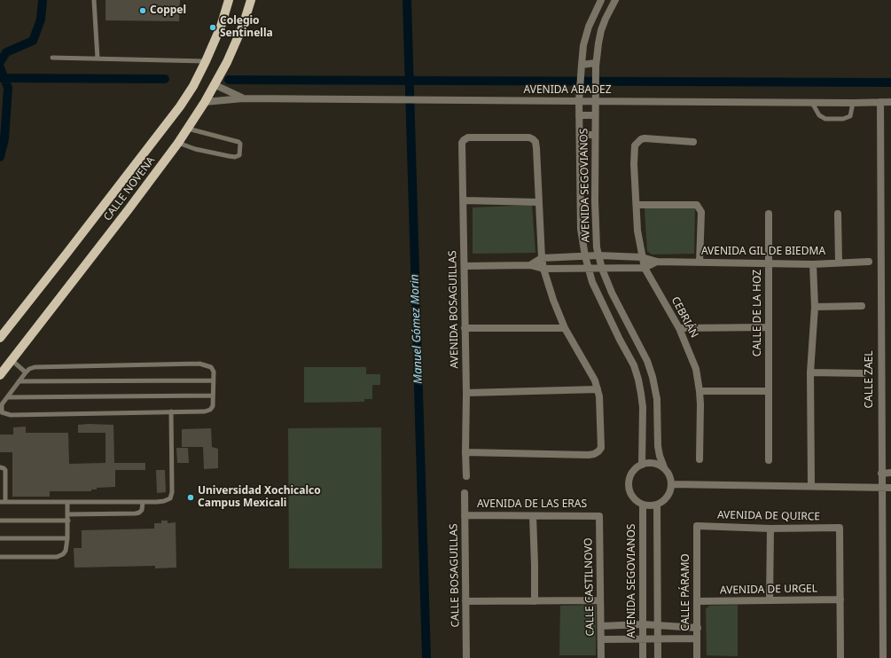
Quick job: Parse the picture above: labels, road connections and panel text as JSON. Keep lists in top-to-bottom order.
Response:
{
  "streets": {
    "main road": ["CALLE NOVENA"],
    "street": [
      "AVENIDA ABADEZ",
      "AVENIDA SEGOVIANOS",
      "AVENIDA GIL DE BIEDMA",
      "AVENIDA BOSAGUILLAS",
      "CALLE DE LA HOZ",
      "CEBRIÁN",
      "CALLE ZAEL",
      "AVENIDA DE LAS ERAS",
      "AVENIDA DE QUIRCE",
      "CALLE BOSAGUILLAS",
      "CALLE CASTILNOVO",
      "AVENIDA DE URGEL",
      "CALLE PÁRAMO"
    ]
  },
  "crossings": [
    ["AVENIDA ABADEZ", "AVENIDA SEGOVIANOS"],
    ["AVENIDA ABADEZ", "CALLE NOVENA"],
    ["AVENIDA ABADEZ", "CALLE ZAEL"],
    ["AVENIDA SEGOVIANOS", "AVENIDA GIL DE BIEDMA"],
    ["AVENIDA GIL DE BIEDMA", "AVENIDA BOSAGUILLAS"],
    ["AVENIDA GIL DE BIEDMA", "CALLE DE LA HOZ"],
    ["AVENIDA GIL DE BIEDMA", "CEBRIÁN"],
    ["AVENIDA DE LAS ERAS", "CALLE BOSAGUILLAS"],
    ["AVENIDA DE LAS ERAS", "CALLE CASTILNOVO"],
    ["AVENIDA DE QUIRCE", "AVENIDA DE URGEL"],
    ["AVENIDA DE QUIRCE", "CALLE PÁRAMO"],
    ["AVENIDA DE URGEL", "CALLE PÁRAMO"]
  ],
  "water": ["Manuel Gómez Morin"],
  "places": ["Coppel", "Colegio Sentinella", "Universidad Xochicalco Campus Mexicali"]
}
